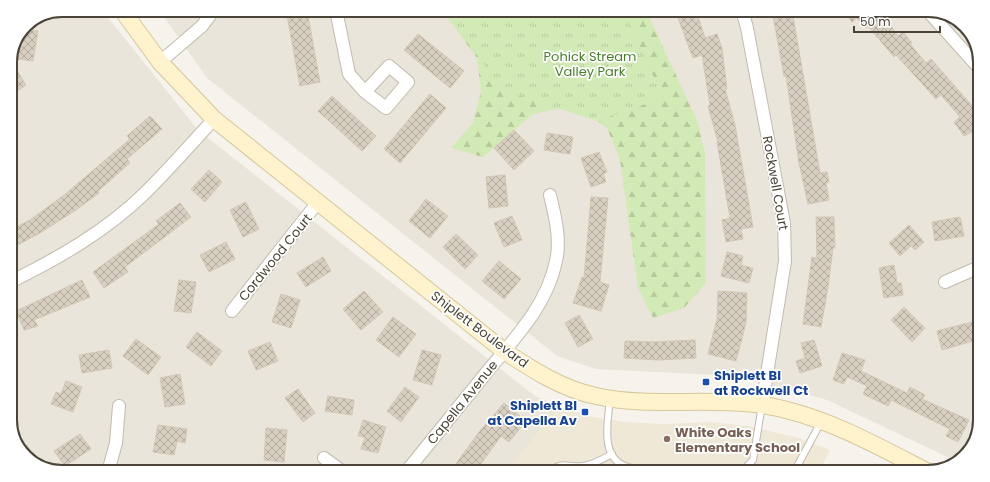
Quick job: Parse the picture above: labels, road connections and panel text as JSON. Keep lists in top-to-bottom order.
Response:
{
  "streets": {
    "street": [
      "Rockwell Court",
      "Cordwood Court",
      "Shiplett Boulevard",
      "Capella Avenue"
    ]
  },
  "crossings": [
    ["Rockwell Court", "Shiplett Boulevard"],
    ["Cordwood Court", "Shiplett Boulevard"],
    ["Shiplett Boulevard", "Capella Avenue"]
  ],
  "parks": ["Pohick Stream Valley Park"],
  "places": {
    "transit": ["Shiplett Bl at Rockwell Ct", "Shiplett Bl at Capella Av"],
    "other": ["White Oaks Elementary School"]
  },
  "scale_bar": "50 m"
}
